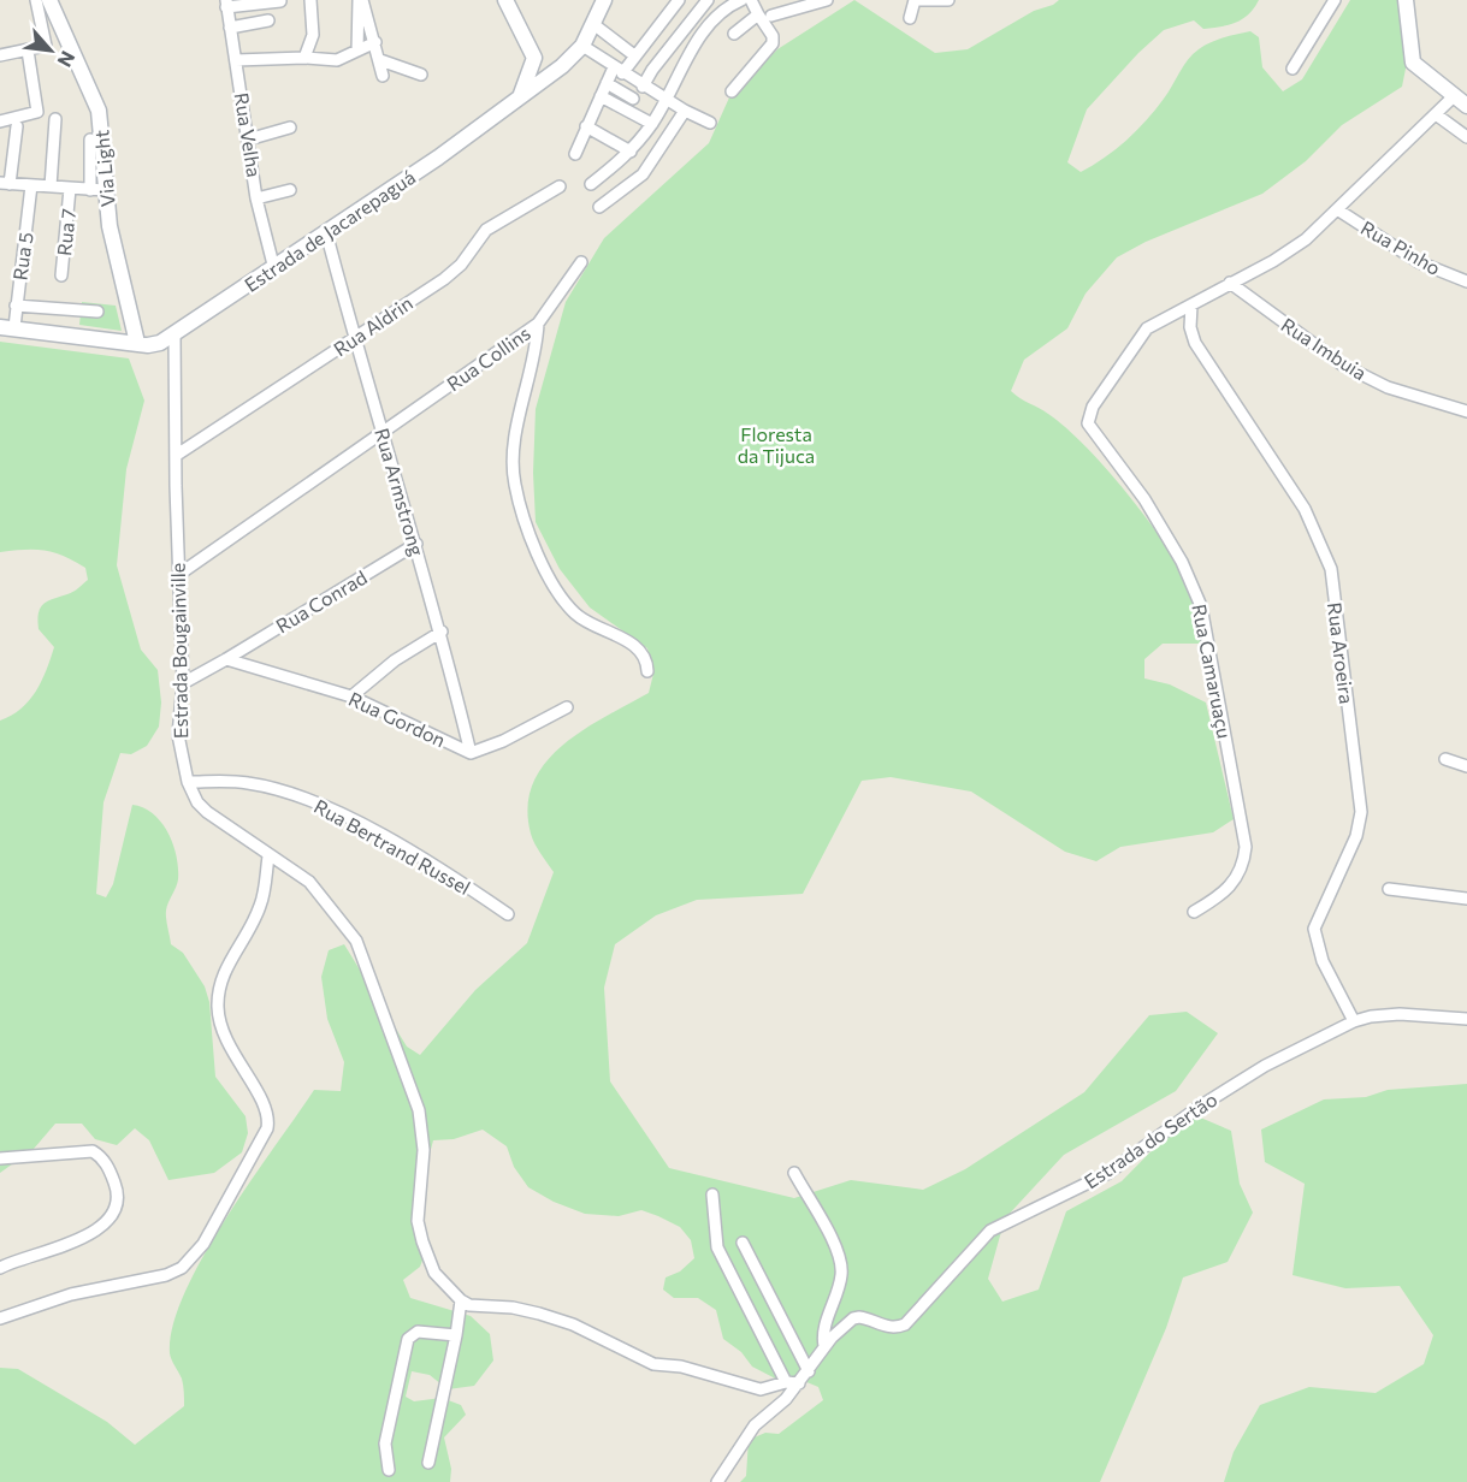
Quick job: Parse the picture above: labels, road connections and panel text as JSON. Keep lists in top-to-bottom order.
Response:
{
  "streets": {
    "street": [
      "Rua Velha",
      "Via Light",
      "Estrada de Jacarepaguá",
      "Rua 7",
      "Rua Pinho",
      "Rua 5",
      "Rua Aldrin",
      "Rua Imbuia",
      "Rua Collins",
      "Rua Armstrong",
      "Rua Conrad",
      "Estrada Bougainville",
      "Rua Aroeira",
      "Rua Camaruaçu",
      "Rua Gordon",
      "Rua Bertrand Russel",
      "Estrada do Sertão"
    ]
  },
  "crossings": [
    ["Rua Velha", "Estrada de Jacarepaguá"],
    ["Via Light", "Estrada de Jacarepaguá"],
    ["Estrada de Jacarepaguá", "Rua 5"],
    ["Estrada de Jacarepaguá", "Rua Armstrong"],
    ["Estrada de Jacarepaguá", "Estrada Bougainville"],
    ["Rua Aldrin", "Rua Armstrong"],
    ["Rua Aldrin", "Estrada Bougainville"],
    ["Rua Collins", "Rua Armstrong"],
    ["Rua Collins", "Estrada Bougainville"],
    ["Rua Armstrong", "Rua Conrad"],
    ["Rua Armstrong", "Rua Gordon"],
    ["Rua Conrad", "Rua Gordon"],
    ["Estrada Bougainville", "Rua Bertrand Russel"],
    ["Rua Aroeira", "Rua Camaruaçu"],
    ["Rua Aroeira", "Estrada do Sertão"]
  ],
  "parks": ["Floresta da Tijuca"],
  "north": "bottom right"
}
